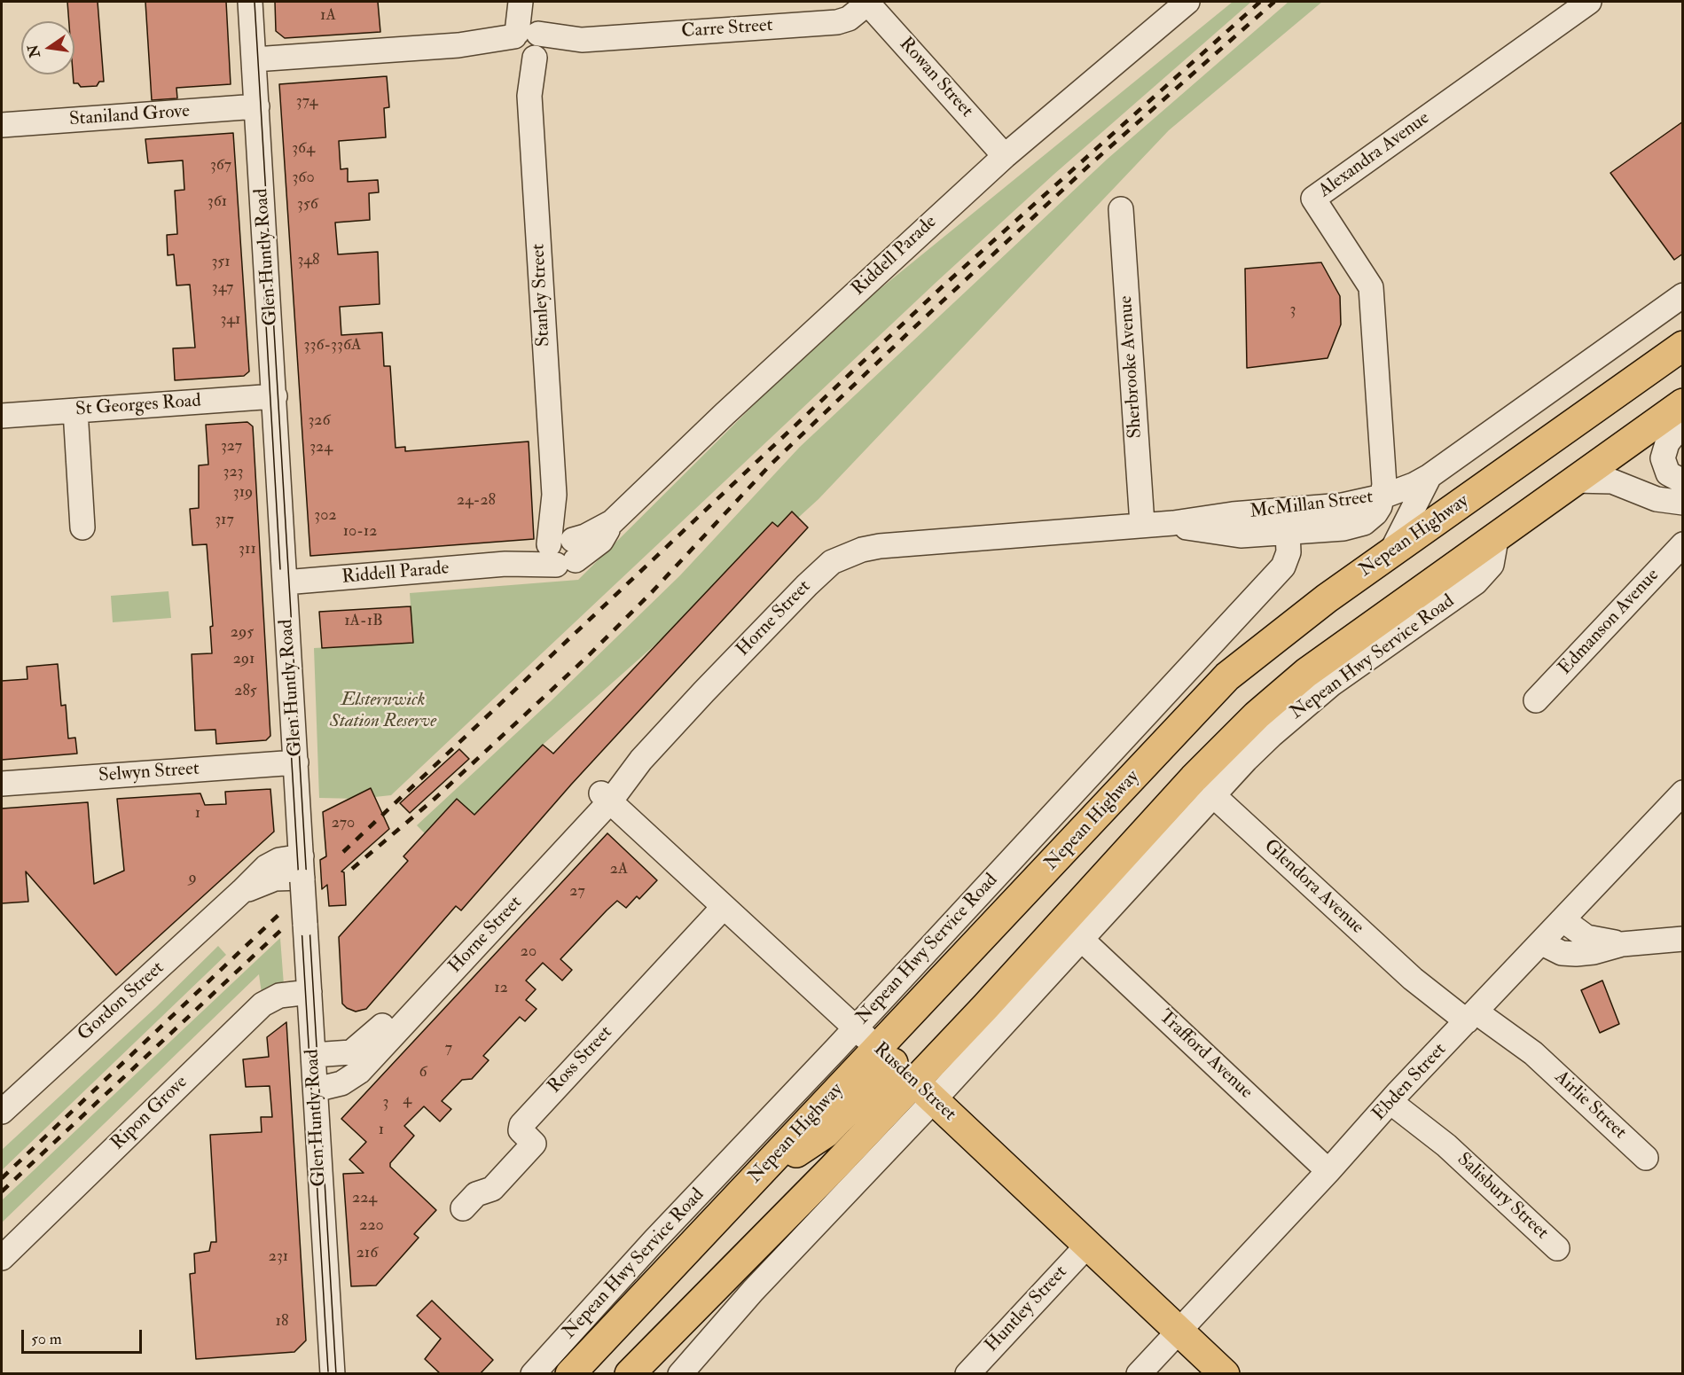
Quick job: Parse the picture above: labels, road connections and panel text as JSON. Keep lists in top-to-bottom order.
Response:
{
  "streets": {
    "main road": ["Nepean Highway", "Rusden Street"],
    "street": [
      "Carre Street",
      "Rowan Street",
      "Staniland Grove",
      "Alexandra Avenue",
      "Riddell Parade",
      "Glen Huntly Road",
      "Stanley Street",
      "Sherbrooke Avenue",
      "St Georges Road",
      "McMillan Street",
      "Horne Street",
      "Edmanson Avenue",
      "Nepean Hwy Service Road",
      "Selwyn Street",
      "Glendora Avenue",
      "Gordon Street",
      "Trafford Avenue",
      "Ross Street",
      "Ebden Street",
      "Airlie Street",
      "Ripon Grove",
      "Salisbury Street",
      "Huntley Street"
    ]
  },
  "crossings": [
    ["Carre Street", "Rowan Street"],
    ["Carre Street", "Glen Huntly Road"],
    ["Carre Street", "Stanley Street"],
    ["Rowan Street", "Riddell Parade"],
    ["Staniland Grove", "Glen Huntly Road"],
    ["Alexandra Avenue", "McMillan Street"],
    ["Riddell Parade", "Glen Huntly Road"],
    ["Riddell Parade", "Stanley Street"],
    ["Glen Huntly Road", "St Georges Road"],
    ["Glen Huntly Road", "Horne Street"],
    ["Glen Huntly Road", "Selwyn Street"],
    ["Glen Huntly Road", "Gordon Street"],
    ["Glen Huntly Road", "Ripon Grove"],
    ["Sherbrooke Avenue", "McMillan Street"],
    ["McMillan Street", "Horne Street"],
    ["McMillan Street", "Nepean Hwy Service Road"],
    ["Nepean Highway", "Rusden Street"],
    ["Horne Street", "Rusden Street"],
    ["Nepean Hwy Service Road", "Glendora Avenue"],
    ["Nepean Hwy Service Road", "Trafford Avenue"],
    ["Nepean Hwy Service Road", "Rusden Street"],
    ["Glendora Avenue", "Ebden Street"],
    ["Glendora Avenue", "Airlie Street"],
    ["Trafford Avenue", "Ebden Street"],
    ["Ross Street", "Rusden Street"],
    ["Rusden Street", "Ebden Street"],
    ["Rusden Street", "Huntley Street"],
    ["Ebden Street", "Airlie Street"],
    ["Ebden Street", "Salisbury Street"]
  ],
  "parks": ["Elsternwick Station Reserve"],
  "house_numbers": [
    "1A",
    "374",
    "364",
    "367",
    "360",
    "361",
    "356",
    "348",
    "351",
    "347",
    "3",
    "341",
    "336-336A",
    "326",
    "327",
    "324",
    "323",
    "319",
    "24-28",
    "302",
    "317",
    "10-12",
    "311",
    "1A-1B",
    "295",
    "291",
    "285",
    "1",
    "270",
    "2A",
    "9",
    "27",
    "20",
    "12",
    "7",
    "6",
    "4",
    "3",
    "1",
    "224",
    "220",
    "216",
    "231",
    "18"
  ],
  "scale_bar": "50 m",
  "north": "left"
}
